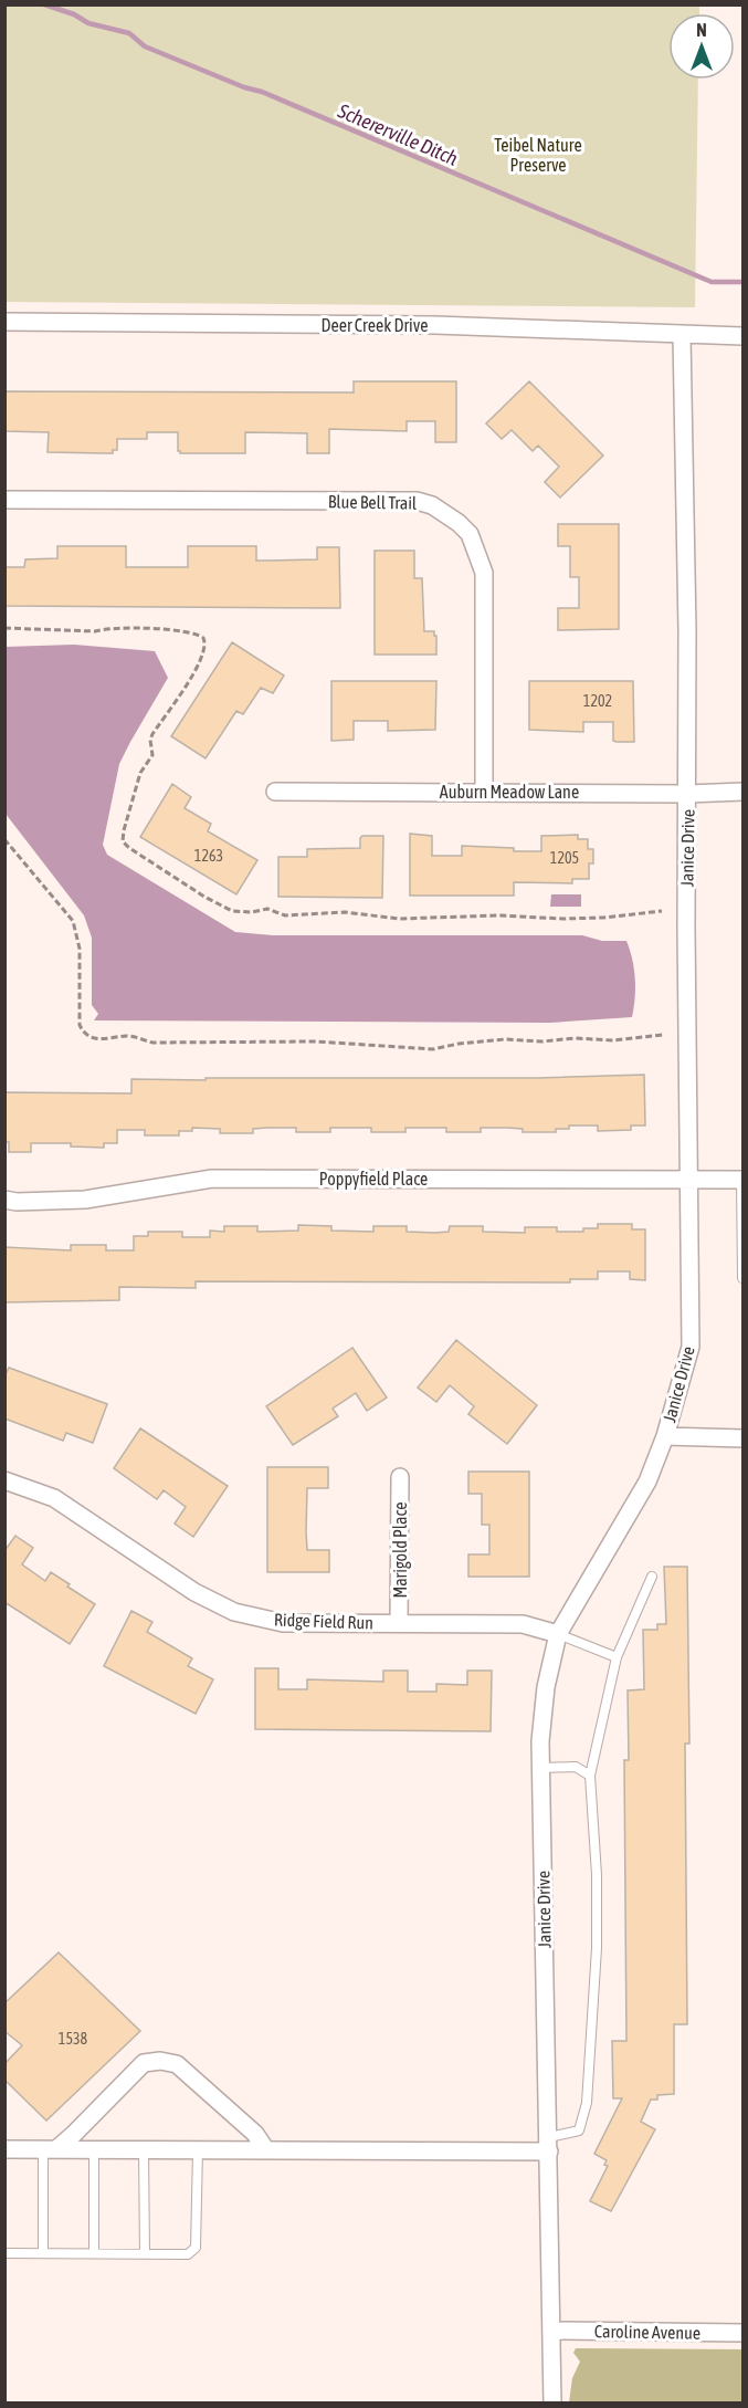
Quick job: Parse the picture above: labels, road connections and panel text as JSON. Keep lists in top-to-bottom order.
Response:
{
  "streets": {
    "street": [
      "Deer Creek Drive",
      "Blue Bell Trail",
      "Auburn Meadow Lane",
      "Janice Drive",
      "Poppyfield Place",
      "Marigold Place",
      "Ridge Field Run",
      "Caroline Avenue"
    ]
  },
  "crossings": [
    ["Deer Creek Drive", "Janice Drive"],
    ["Blue Bell Trail", "Auburn Meadow Lane"],
    ["Auburn Meadow Lane", "Janice Drive"],
    ["Janice Drive", "Poppyfield Place"],
    ["Janice Drive", "Ridge Field Run"],
    ["Janice Drive", "Caroline Avenue"],
    ["Marigold Place", "Ridge Field Run"]
  ],
  "water": ["Schererville Ditch"],
  "parks": ["Teibel Nature Preserve"],
  "house_numbers": [
    "1202",
    "1263",
    "1205",
    "1538"
  ],
  "north": "top"
}
